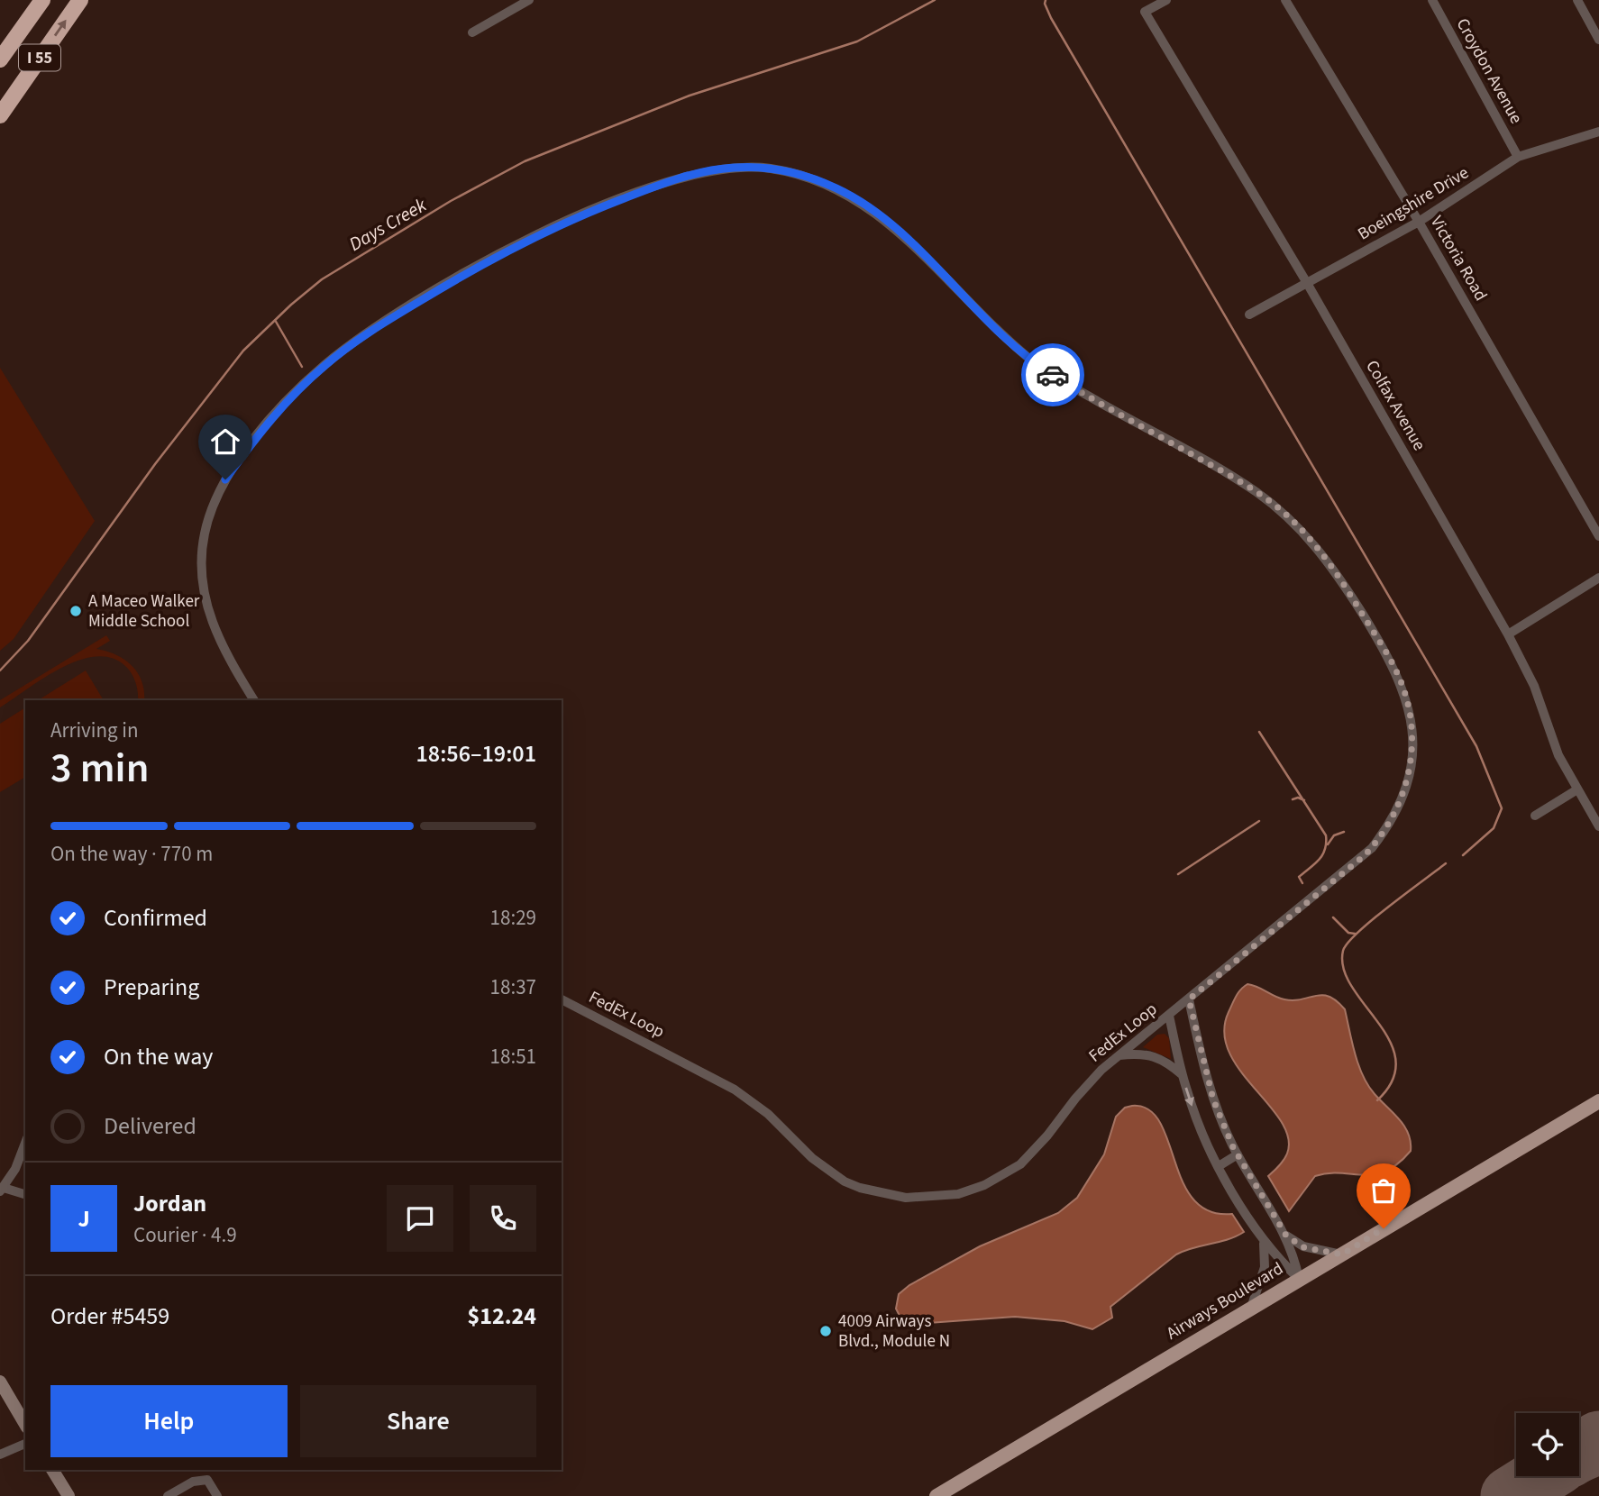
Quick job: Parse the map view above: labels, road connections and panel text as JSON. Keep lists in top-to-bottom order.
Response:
{
  "streets": {
    "highway": ["I 55"],
    "main road": ["Airways Boulevard"],
    "street": [
      "Croydon Avenue",
      "Boeingshire Drive",
      "Victoria Road",
      "Colfax Avenue",
      "FedEx Loop"
    ]
  },
  "crossings": [
    ["Croydon Avenue", "Boeingshire Drive"],
    ["Boeingshire Drive", "Victoria Road"],
    ["Boeingshire Drive", "Colfax Avenue"]
  ],
  "water": ["Days Creek"],
  "places": ["A Maceo Walker Middle School", "4009 Airways Blvd., Module N"],
  "page": {
    "heading": ["3 min", "Arriving in", "18:56–19:01"],
    "panel": [
      "Jordan",
      "Courier · 4.9",
      "Order #5459",
      "$12.24"
    ],
    "bar": "On the way · 770 m",
    "list": [
      ["Confirmed", "18:29"],
      ["Preparing", "18:37"],
      ["On the way", "18:51"],
      "Delivered"
    ],
    "round": "J",
    "buttons": ["Help", "Share"]
  }
}
